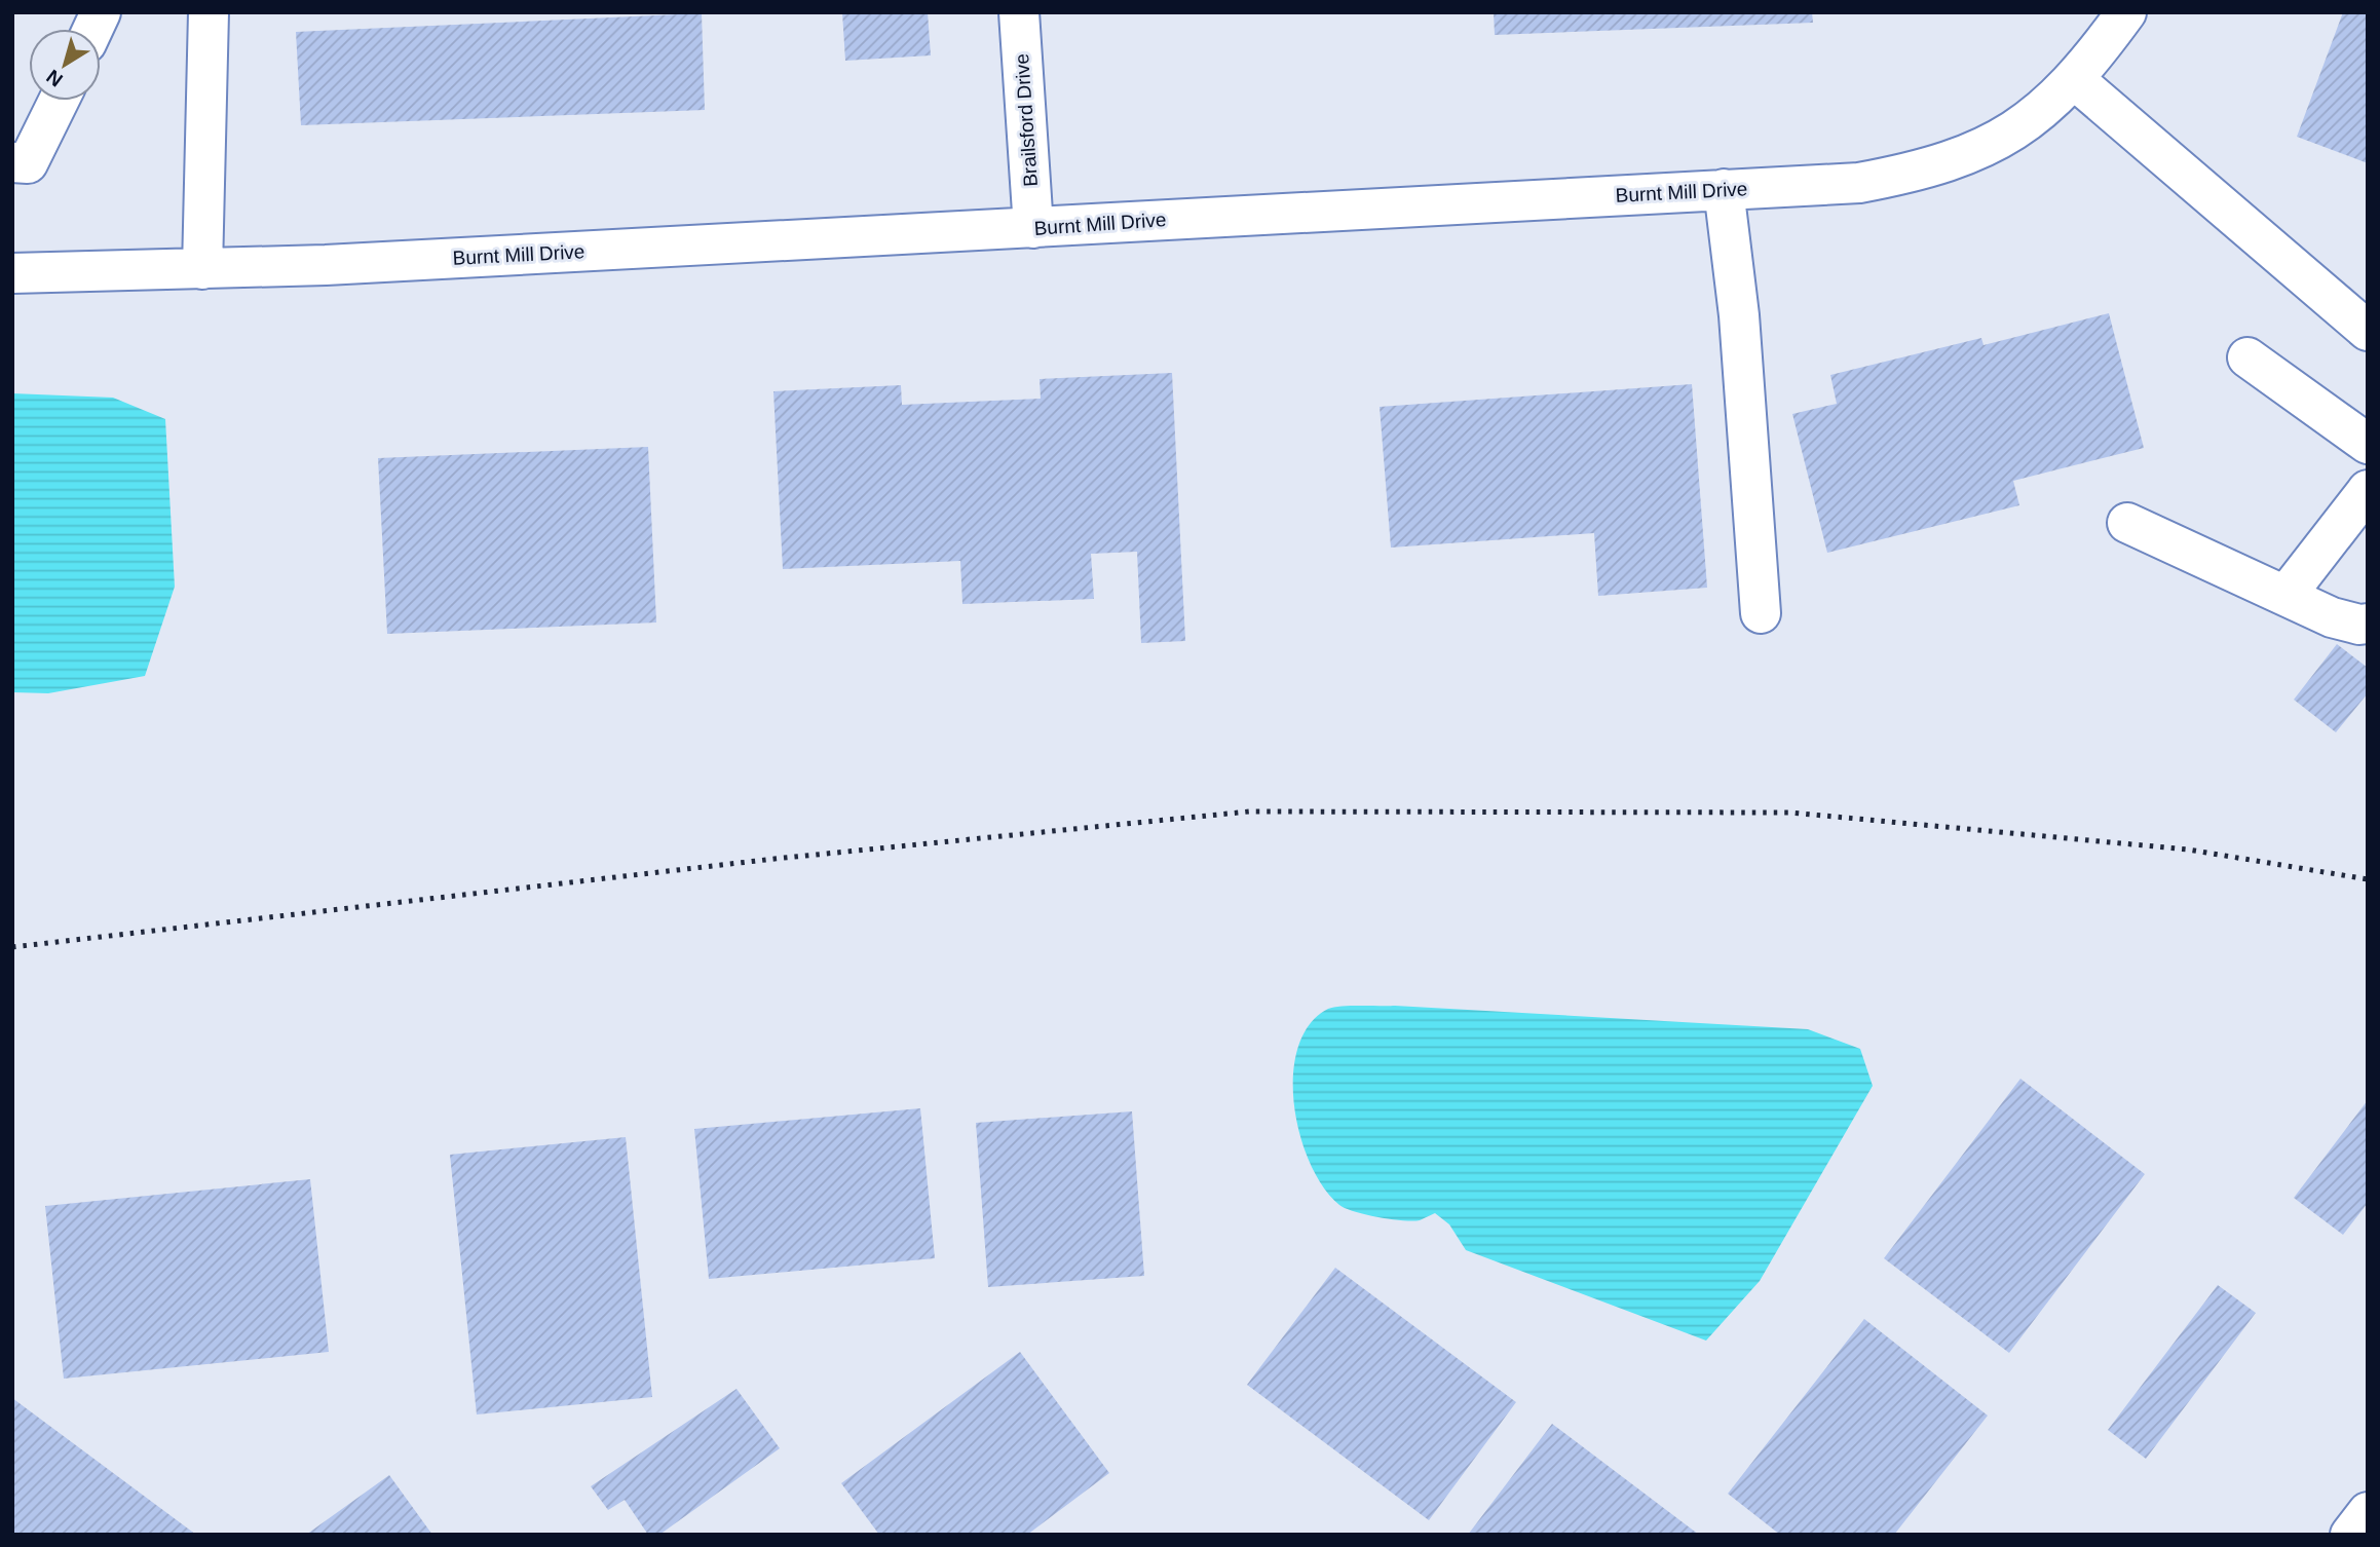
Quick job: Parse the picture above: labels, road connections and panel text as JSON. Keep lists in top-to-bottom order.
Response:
{
  "streets": {
    "street": ["Brailsford Drive", "Burnt Mill Drive"]
  },
  "crossings": [
    ["Brailsford Drive", "Burnt Mill Drive"]
  ],
  "north": "bottom left"
}
